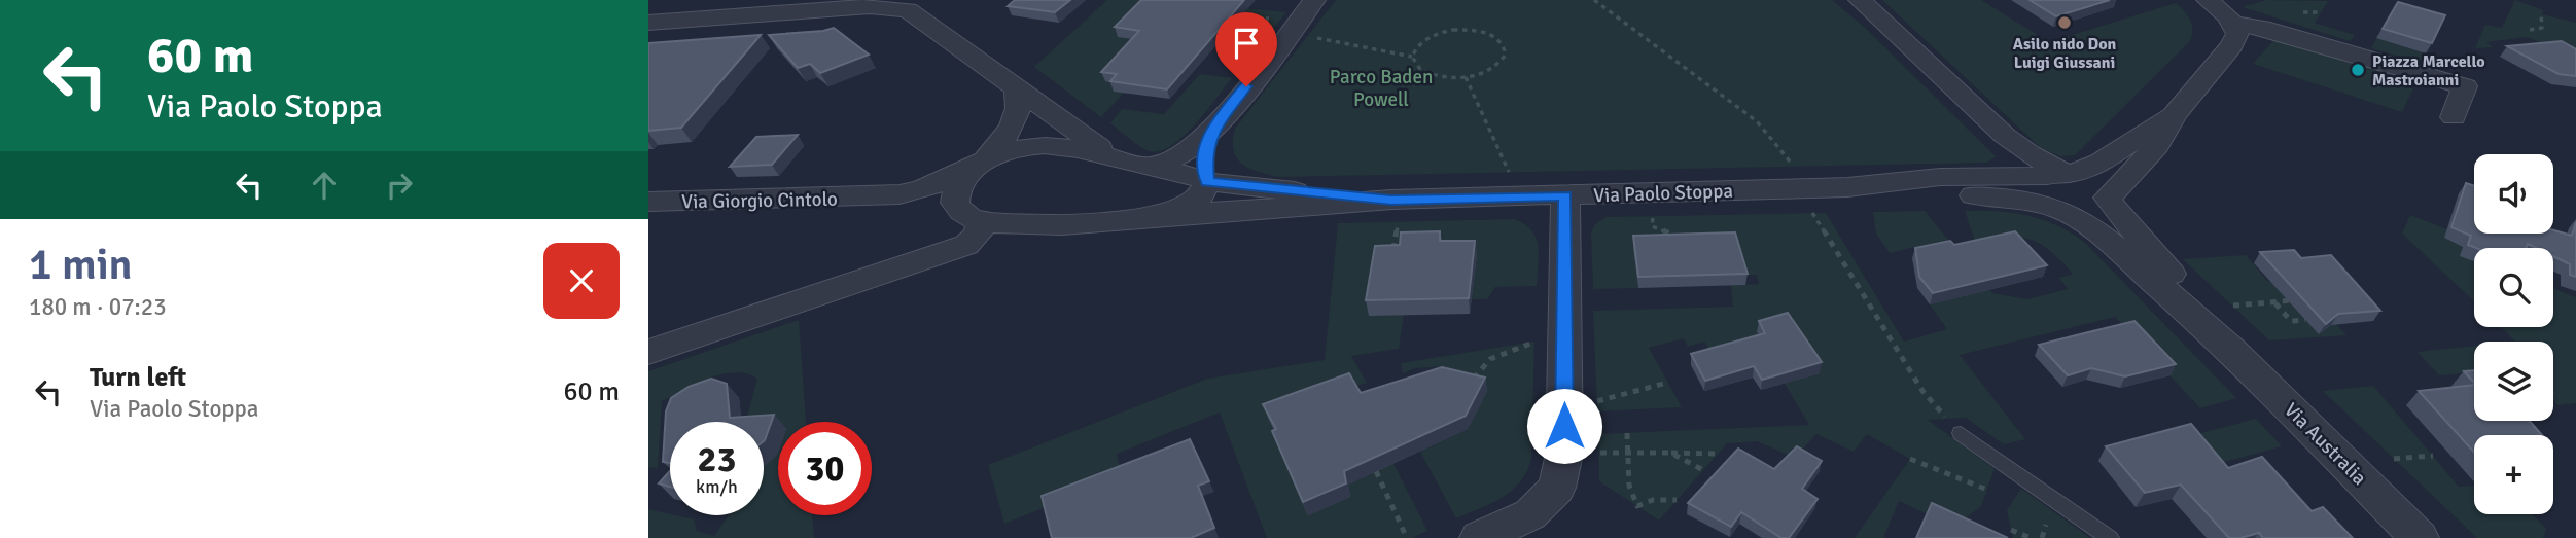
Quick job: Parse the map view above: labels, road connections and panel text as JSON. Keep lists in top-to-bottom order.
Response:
{
  "streets": {
    "street": ["Via Paolo Stoppa", "Via Giorgio Cintolo", "Via Australia"]
  },
  "crossings": [
    ["Via Paolo Stoppa", "Via Giorgio Cintolo"]
  ],
  "parks": ["Parco Baden Powell"],
  "places": ["Asilo nido Don Luigi Giussani", "Piazza Marcello Mastroianni"],
  "page": {
    "turn": ["60 m", "Via Paolo Stoppa"],
    "map_buttons": "+",
    "heading": ["1 min", "180 m · 07:23"],
    "list": [
      {
        "name": "Turn left",
        "note": "Via Paolo Stoppa",
        "value": "60 m"
      }
    ],
    "speed": "23 km/h",
    "limit": "30"
  }
}
